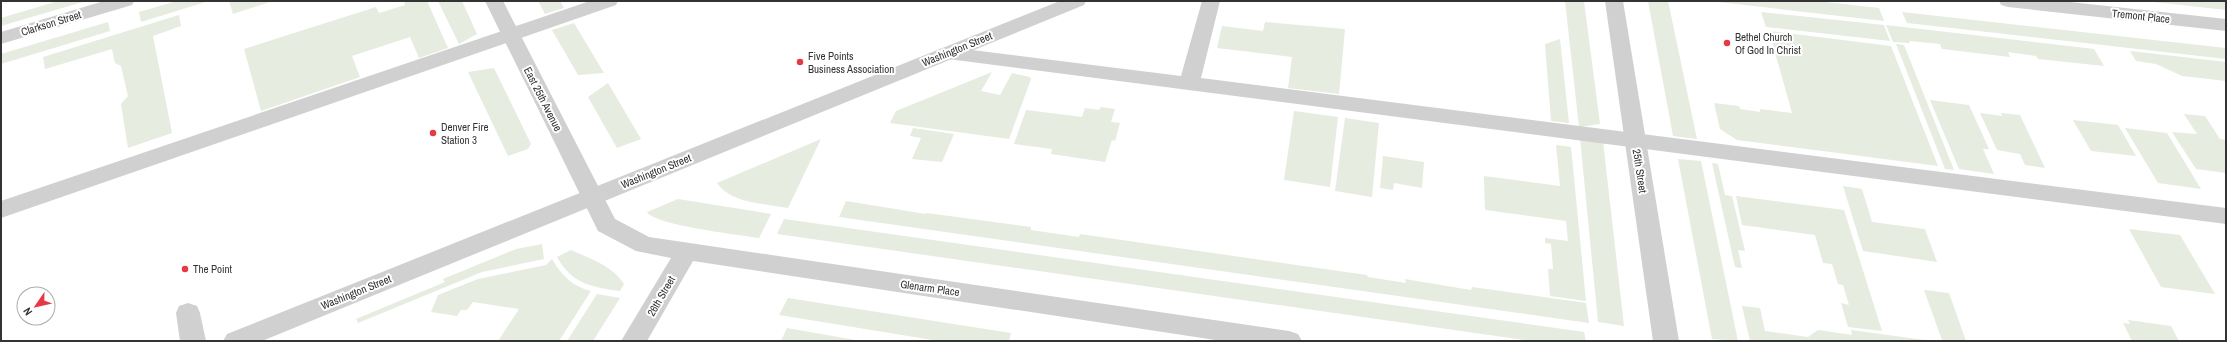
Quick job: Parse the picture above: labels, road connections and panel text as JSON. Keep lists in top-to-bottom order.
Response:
{
  "streets": {
    "street": [
      "Tremont Place",
      "Clarkson Street",
      "Washington Street",
      "East 25th Avenue",
      "25th Street",
      "Glenarm Place",
      "26th Street"
    ]
  },
  "crossings": [
    ["Washington Street", "East 25th Avenue"],
    ["Washington Street", "Glenarm Place"],
    ["East 25th Avenue", "Glenarm Place"],
    ["Glenarm Place", "26th Street"]
  ],
  "places": [
    "Bethel Church Of God In Christ",
    "Five Points Business Association",
    "Denver Fire Station 3",
    "The Point"
  ],
  "north": "bottom left"
}
